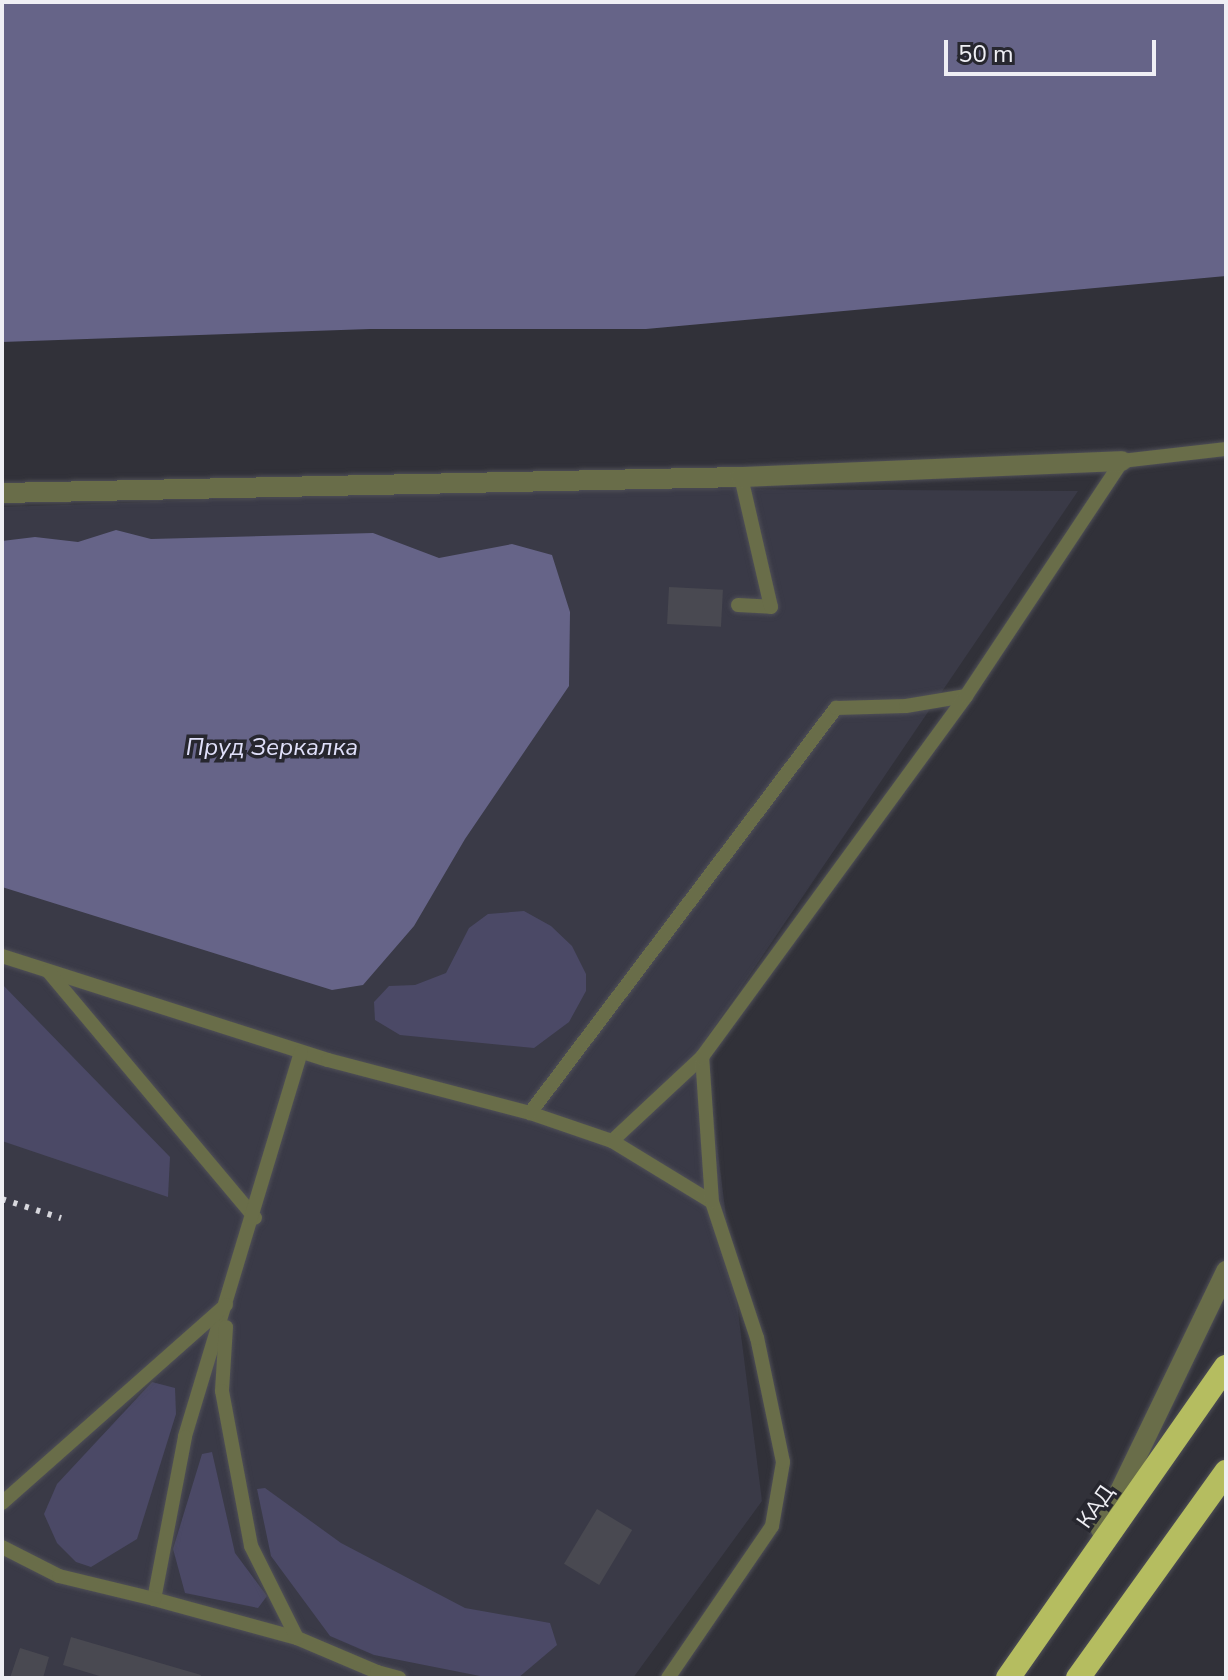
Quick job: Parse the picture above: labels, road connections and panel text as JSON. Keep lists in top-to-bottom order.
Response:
{
  "streets": {
    "highway": ["КАД"]
  },
  "water": ["Пруд Зеркалка"],
  "scale_bar": "50 m"
}
